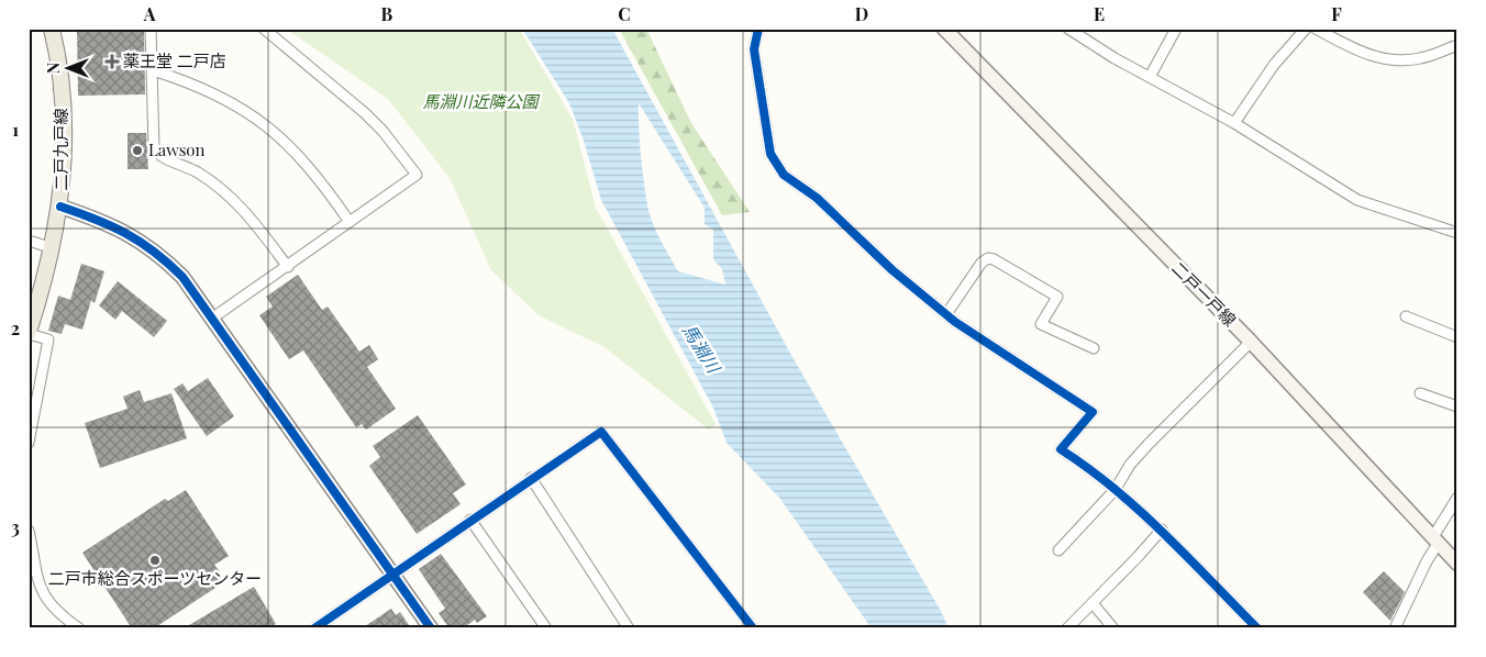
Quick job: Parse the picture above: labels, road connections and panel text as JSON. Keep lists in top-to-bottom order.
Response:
{
  "streets": {
    "main road": ["二戸九戸線", "二戸一戸線"]
  },
  "water": ["馬淵川"],
  "parks": ["馬淵川近隣公園"],
  "places": {
    "health": ["薬王堂 二戸店"],
    "other": ["Lawson", "二戸市総合スポーツセンター"]
  },
  "north": "left",
  "grid": {
    "columns": [
      "A",
      "B",
      "C",
      "D",
      "E",
      "F"
    ],
    "rows": ["1", "2", "3"]
  }
}
